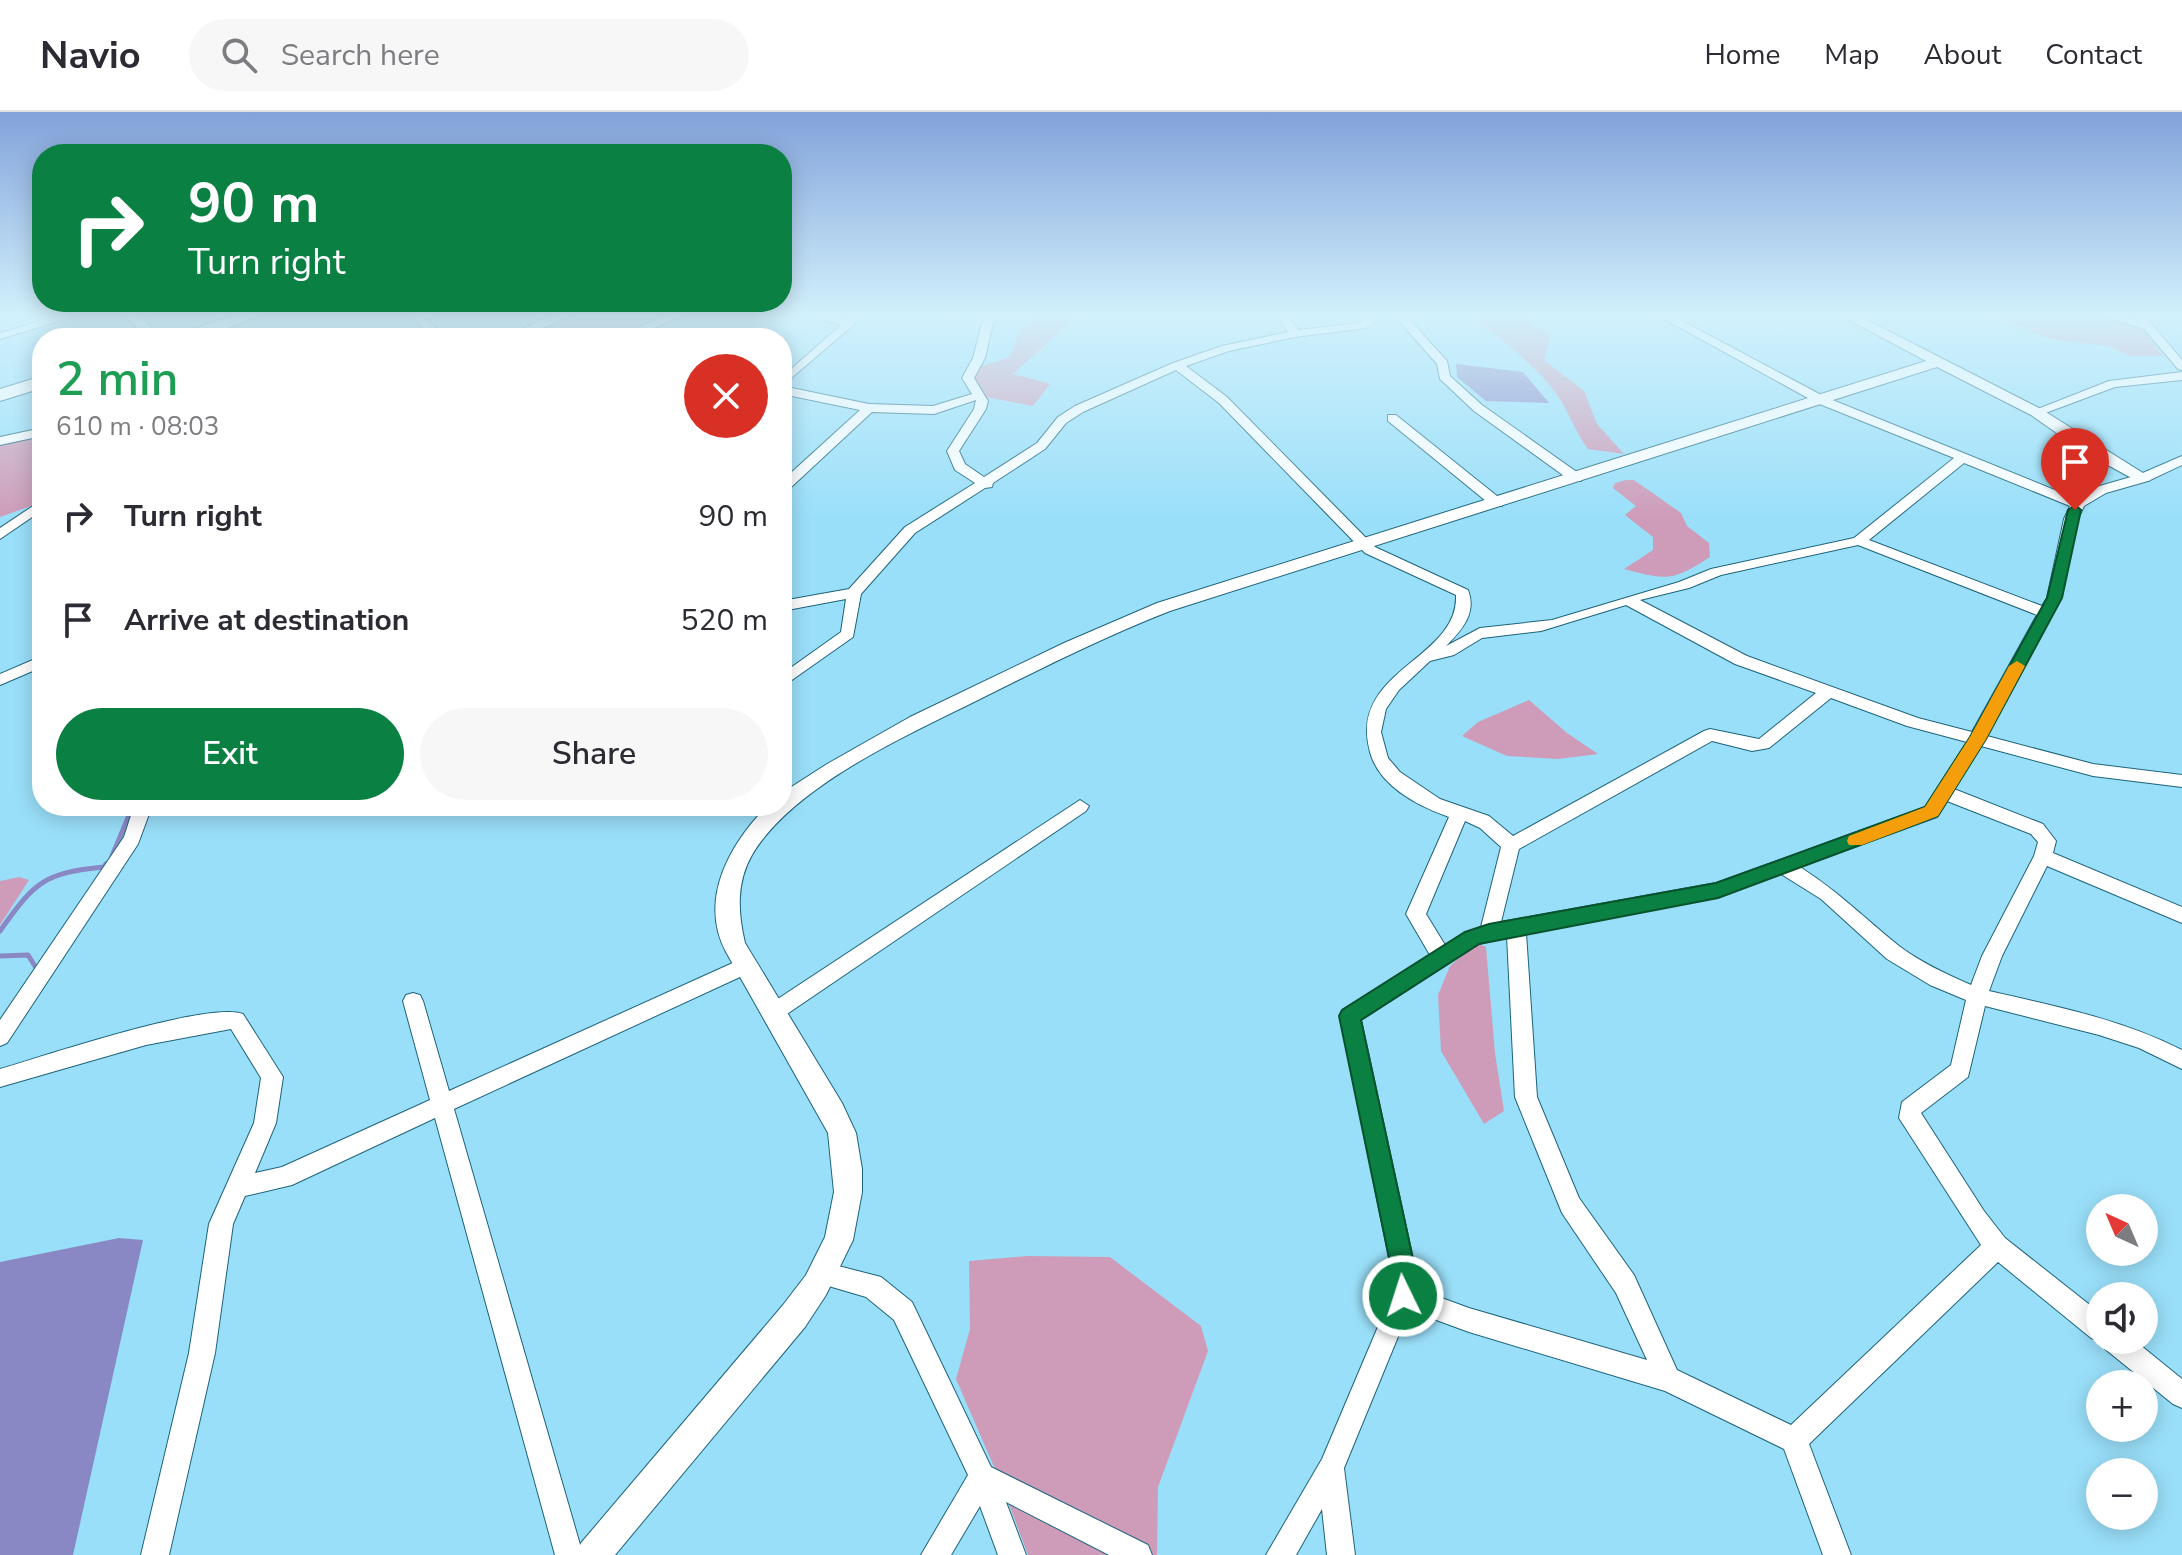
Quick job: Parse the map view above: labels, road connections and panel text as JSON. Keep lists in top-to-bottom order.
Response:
{
  "north": "top left",
  "page": {
    "header": "Navio",
    "search": "Search here",
    "nav": [
      "Home",
      "Map",
      "About",
      "Contact"
    ],
    "turn": ["90 m", "Turn right"],
    "heading": ["2 min", "610 m · 08:03"],
    "list": [
      {
        "name": "Turn right",
        "value": "90 m"
      },
      {
        "name": "Arrive at destination",
        "value": "520 m"
      }
    ],
    "buttons": ["Exit", "Share"],
    "map_buttons": ["+", "−"]
  }
}
